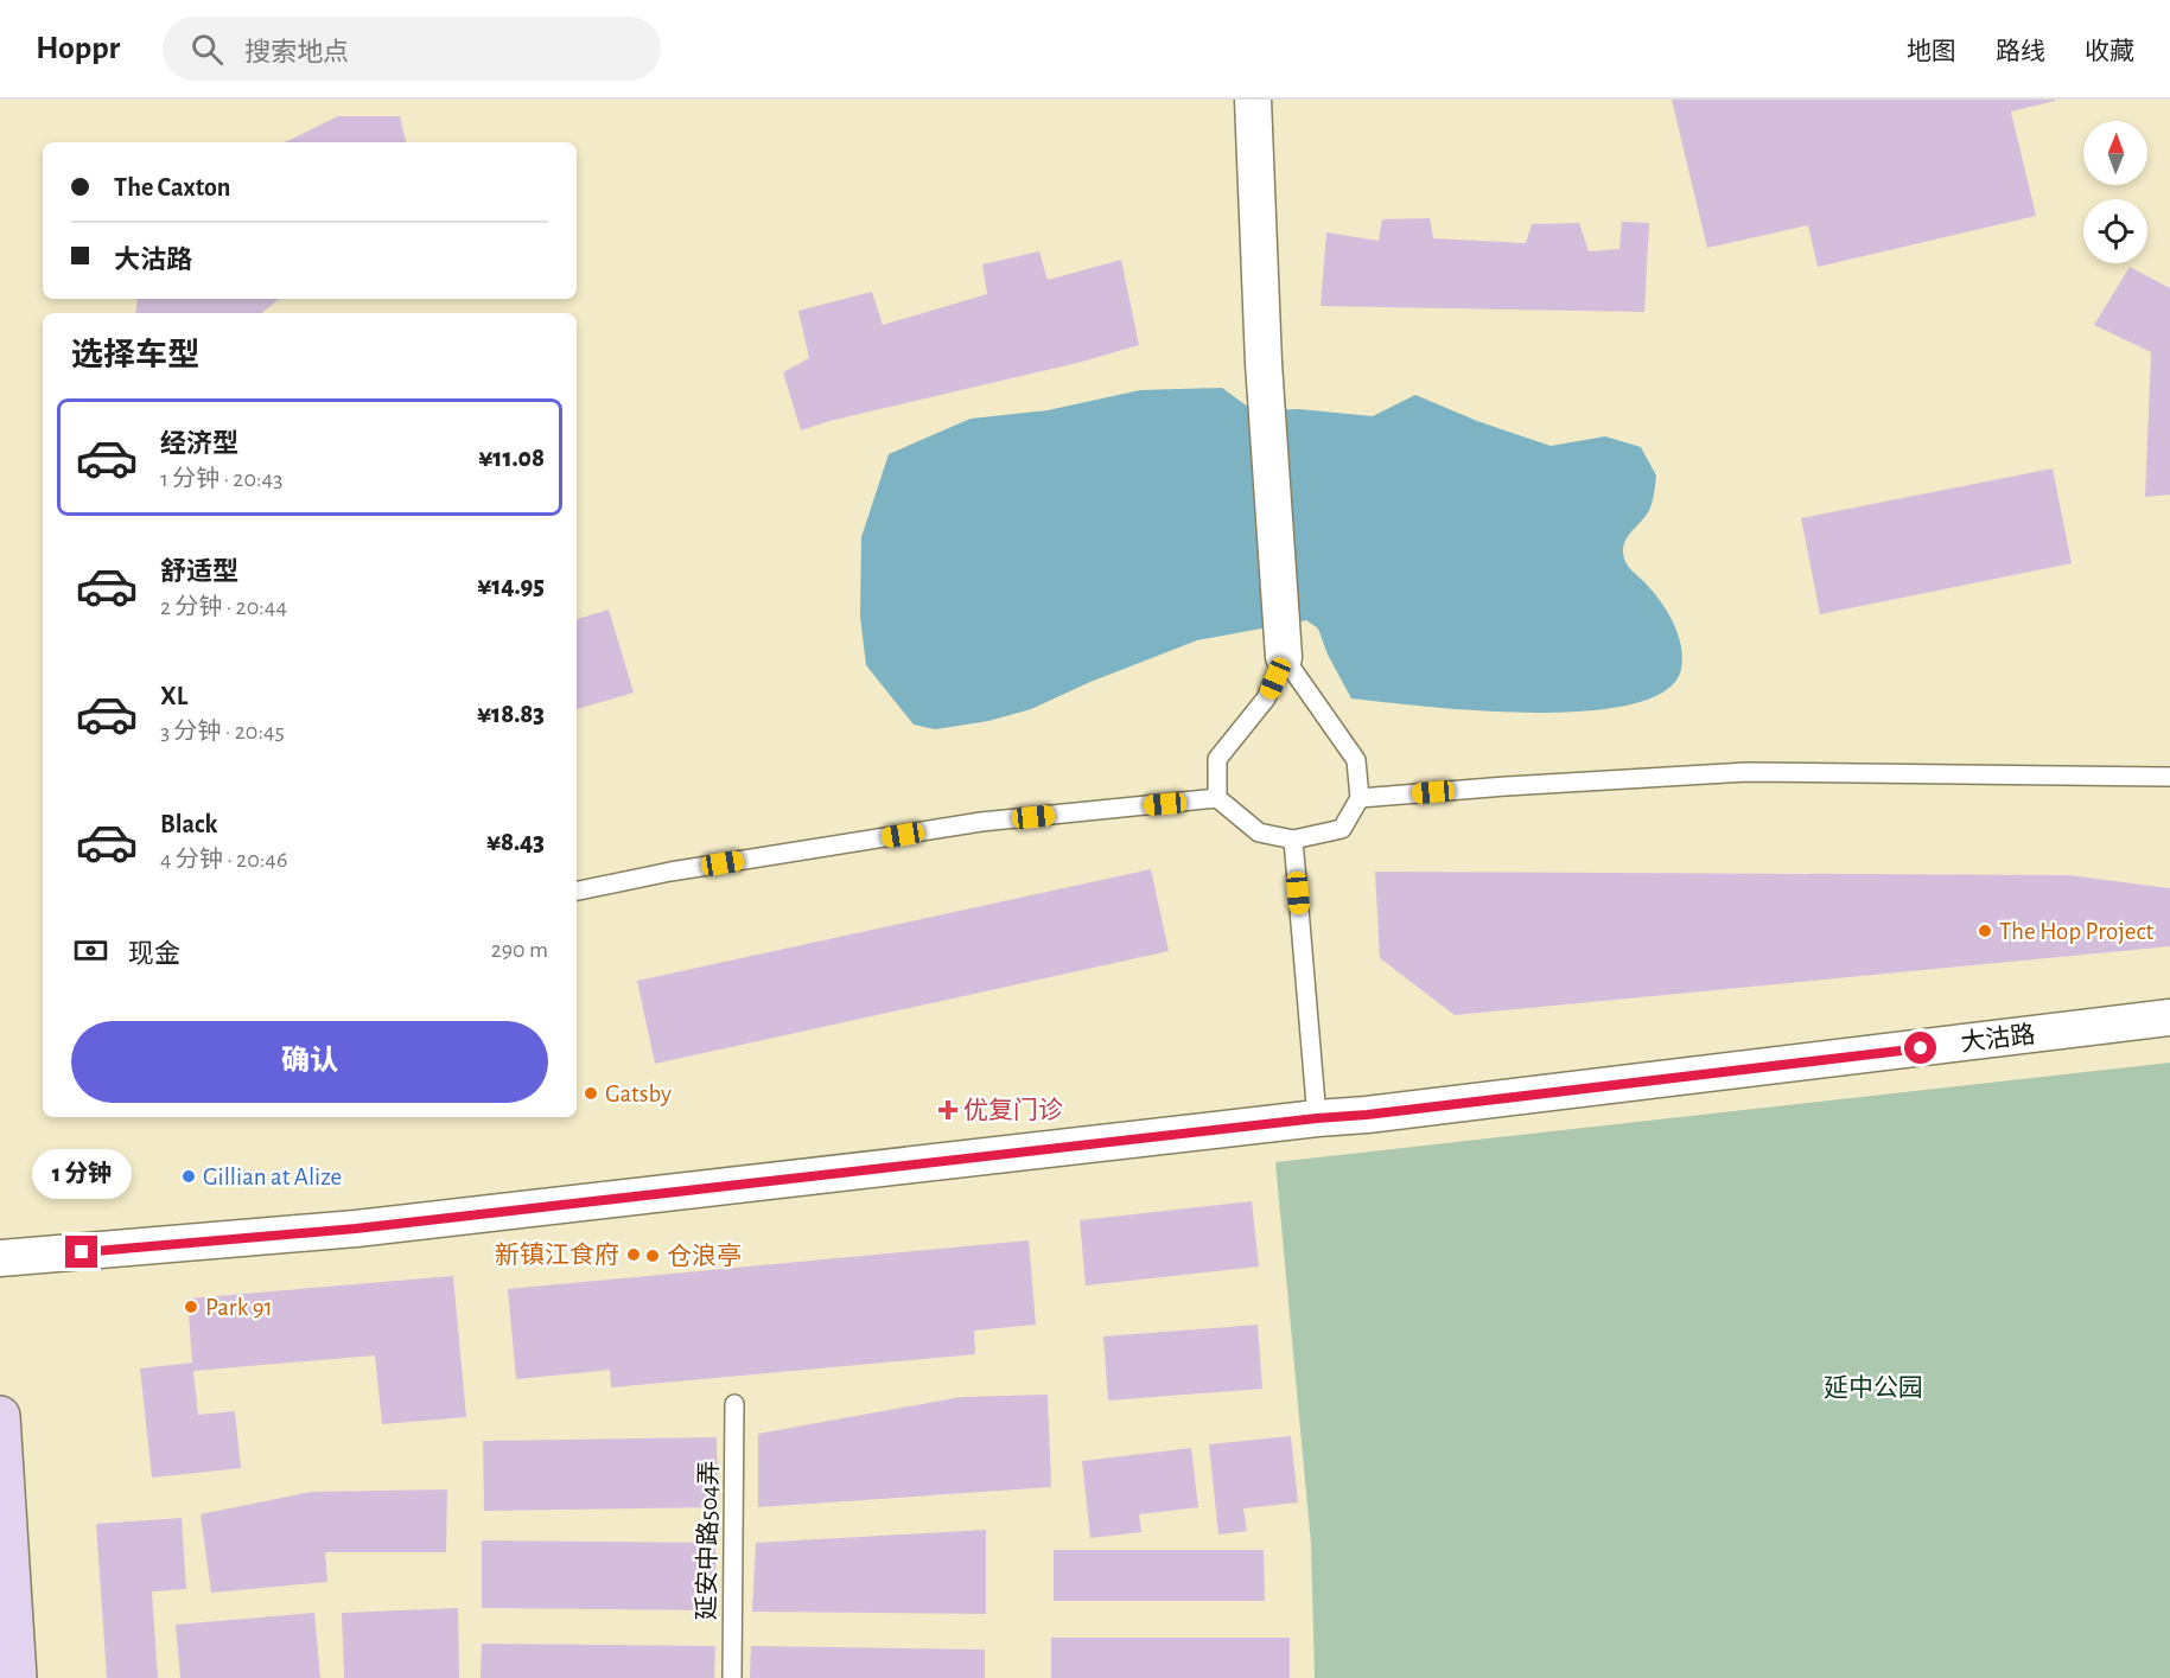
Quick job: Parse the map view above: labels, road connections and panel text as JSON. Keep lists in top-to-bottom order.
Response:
{
  "streets": {
    "street": ["大沽路"],
    "lane": ["延安中路504弄"]
  },
  "parks": ["延中公园"],
  "places": {
    "other": [
      "The Hop Project",
      "Gatsby",
      "Gillian at Alize",
      "新镇江食府",
      "仓浪亭",
      "Park 91"
    ],
    "health": ["优复门诊"]
  },
  "north": "top",
  "page": {
    "header": "Hoppr",
    "search": "搜索地点",
    "nav": ["地图", "路线", "收藏"],
    "banner": ["The Caxton", "大沽路"],
    "heading": "选择车型",
    "list": [
      {
        "name": "经济型",
        "note": "1 分钟 · 20:43",
        "value": "¥11.08"
      },
      {
        "name": "舒适型",
        "note": "2 分钟 · 20:44",
        "value": "¥14.95"
      },
      {
        "name": "XL",
        "note": "3 分钟 · 20:45",
        "value": "¥18.83"
      },
      {
        "name": "Black",
        "note": "4 分钟 · 20:46",
        "value": "¥8.43"
      }
    ],
    "pay": ["现金", "290 m"],
    "buttons": "确认",
    "bubble": "1 分钟"
  }
}
